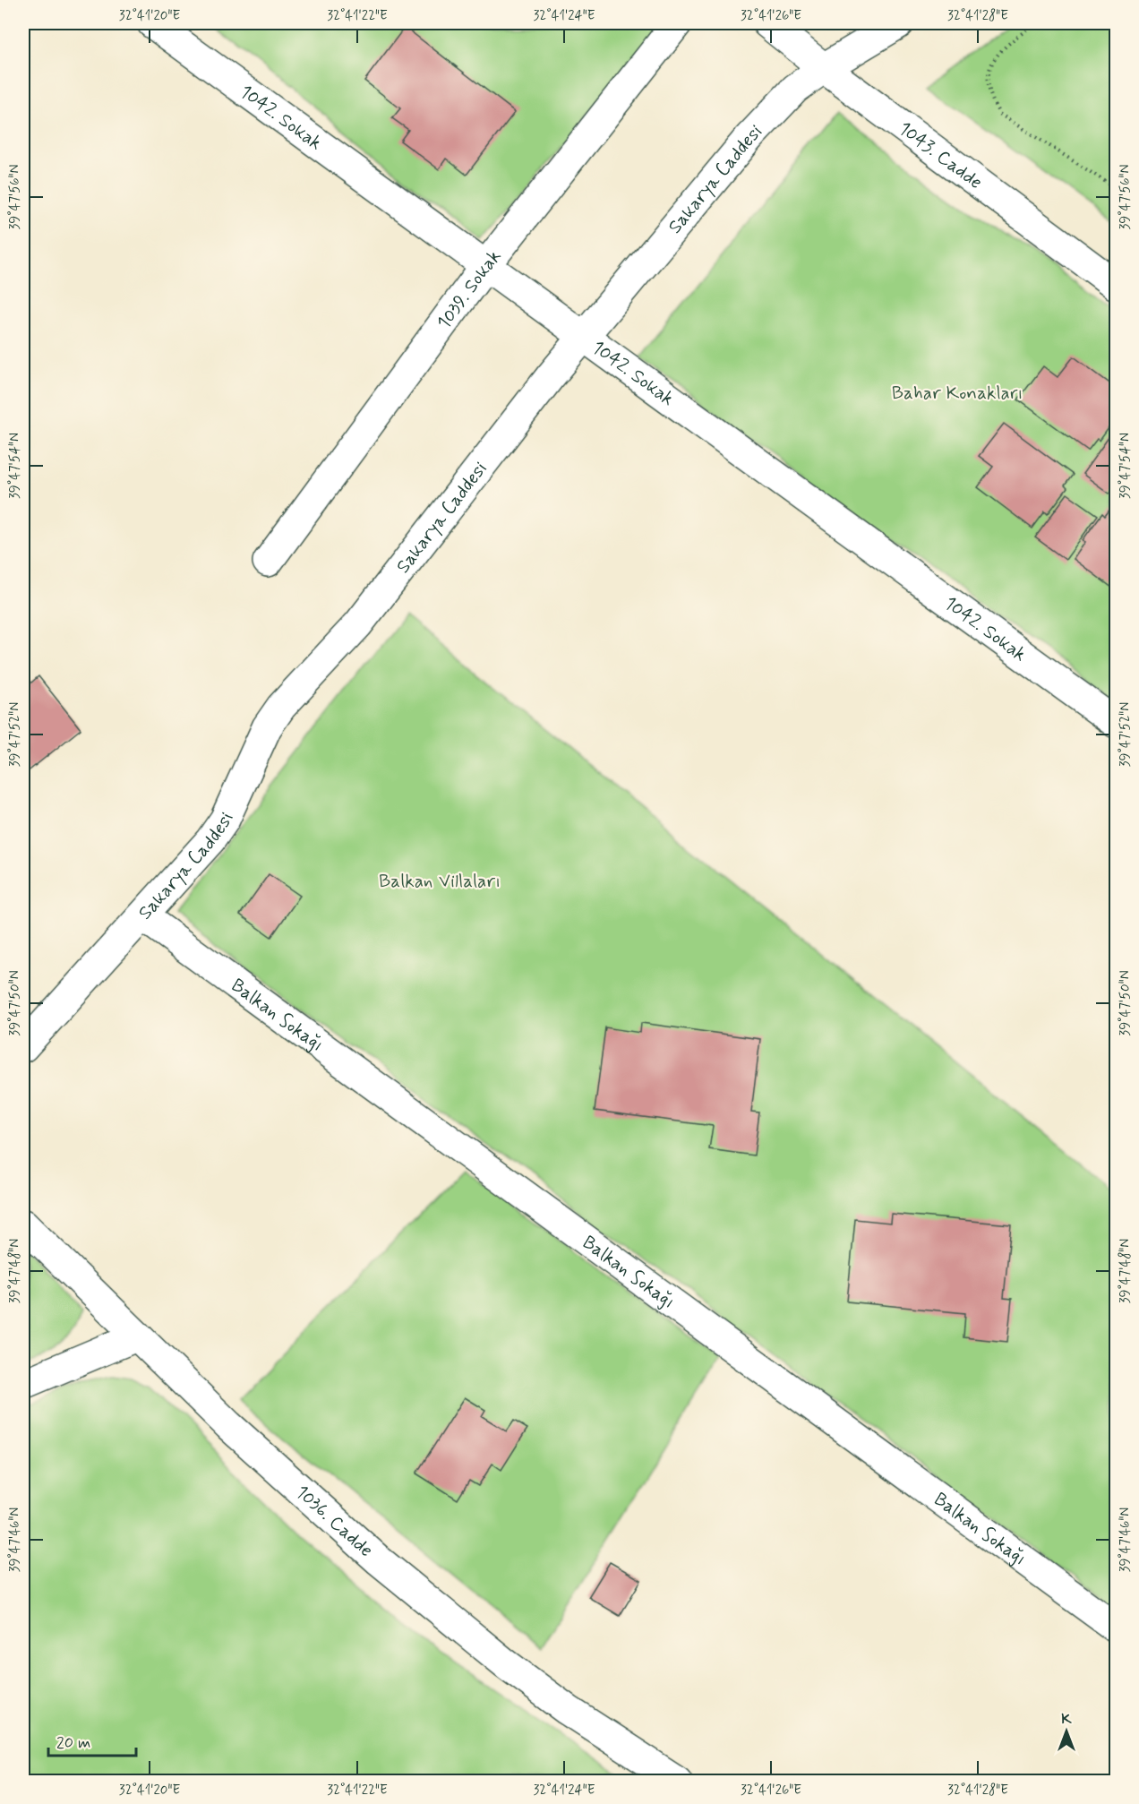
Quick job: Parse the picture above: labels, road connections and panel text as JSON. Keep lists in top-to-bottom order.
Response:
{
  "streets": {
    "street": [
      "1042. Sokak",
      "1043. Cadde",
      "Sakarya Caddesi",
      "1039. Sokak",
      "Balkan Sokağı",
      "1036. Cadde"
    ]
  },
  "crossings": [
    ["1042. Sokak", "Sakarya Caddesi"],
    ["1042. Sokak", "1039. Sokak"],
    ["1043. Cadde", "Sakarya Caddesi"],
    ["Sakarya Caddesi", "Balkan Sokağı"]
  ],
  "parks": ["Bahar Konakları", "Balkan Villaları"],
  "scale_bar": "20 m",
  "north": "top",
  "coordinates": [
    "32°41'20\"E",
    "32°41'22\"E",
    "32°41'24\"E",
    "32°41'26\"E",
    "32°41'28\"E",
    "39°47'56\"N",
    "39°47'54\"N",
    "39°47'52\"N",
    "39°47'50\"N",
    "39°47'48\"N",
    "39°47'46\"N"
  ]
}
